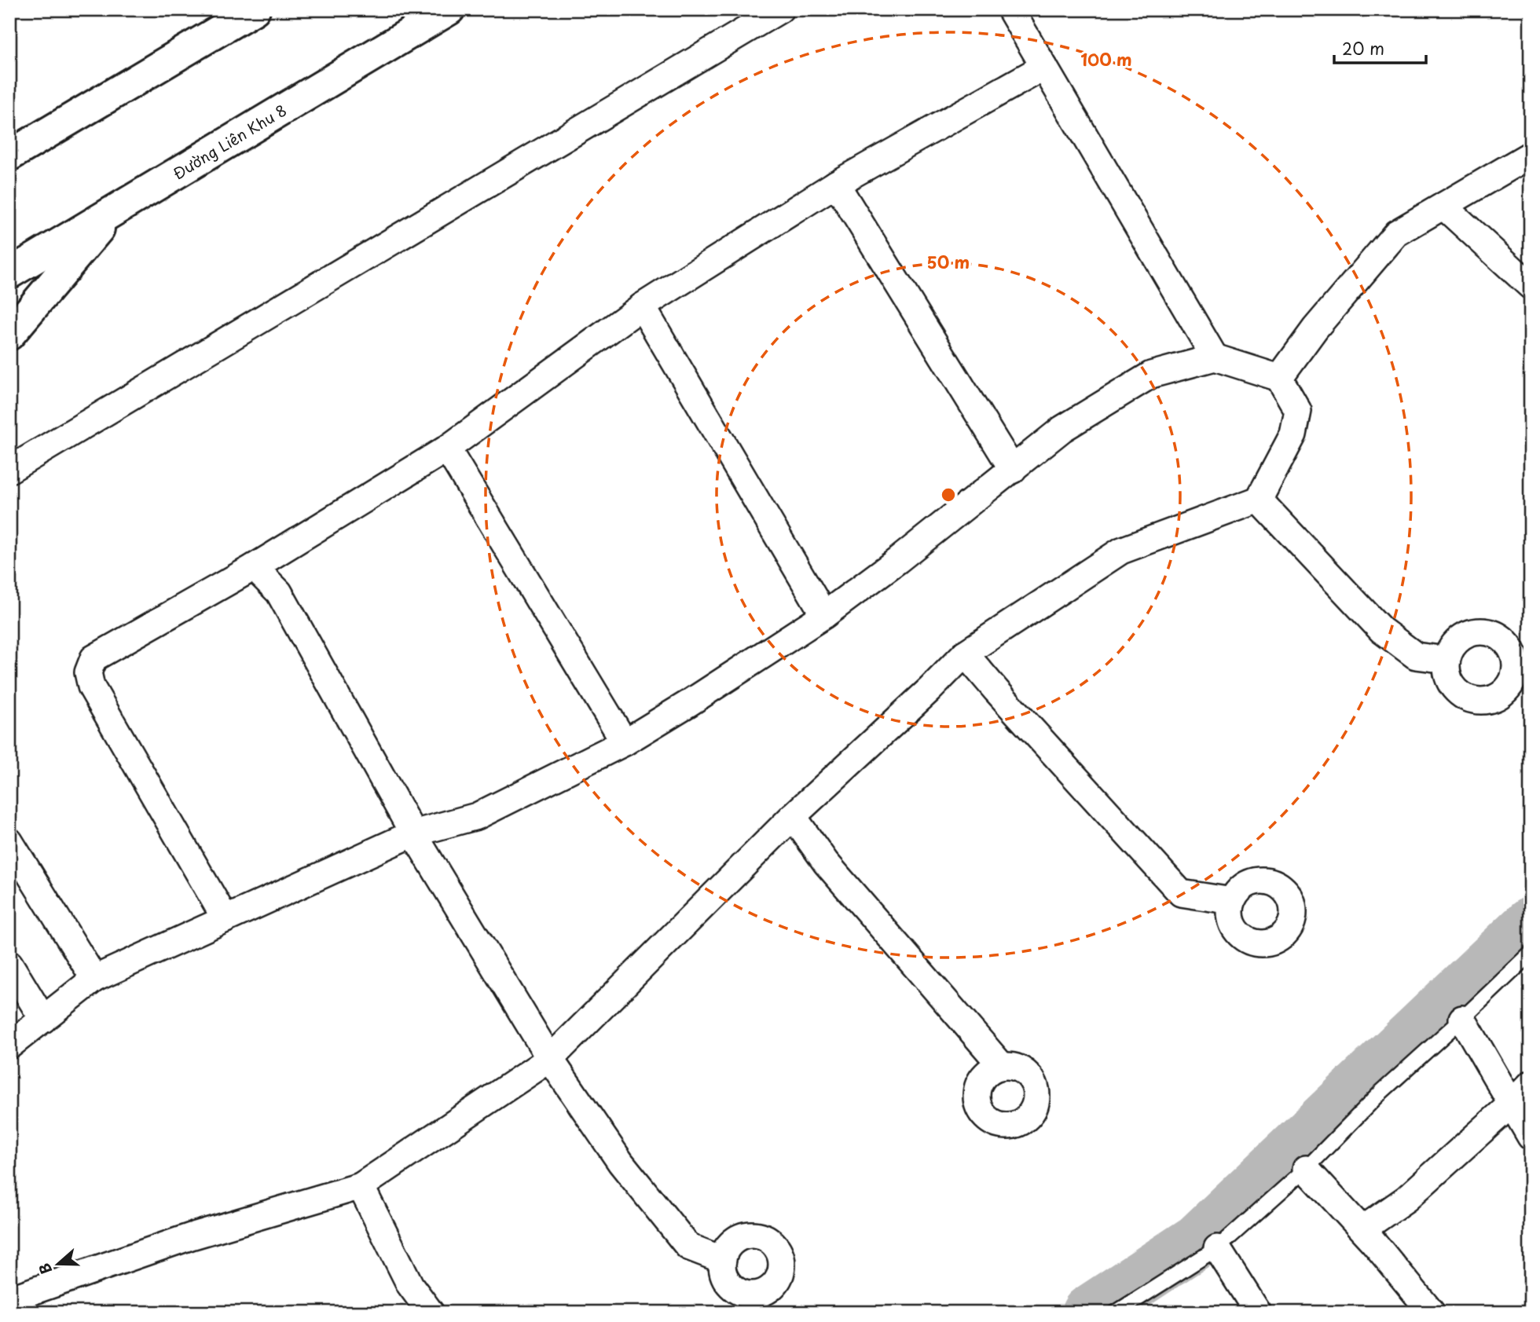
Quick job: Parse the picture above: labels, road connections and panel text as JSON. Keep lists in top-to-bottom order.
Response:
{
  "streets": {
    "street": ["Đường Liên Khu 8"]
  },
  "scale_bar": "20 m",
  "north": "left",
  "rings": ["100 m", "50 m"]
}
